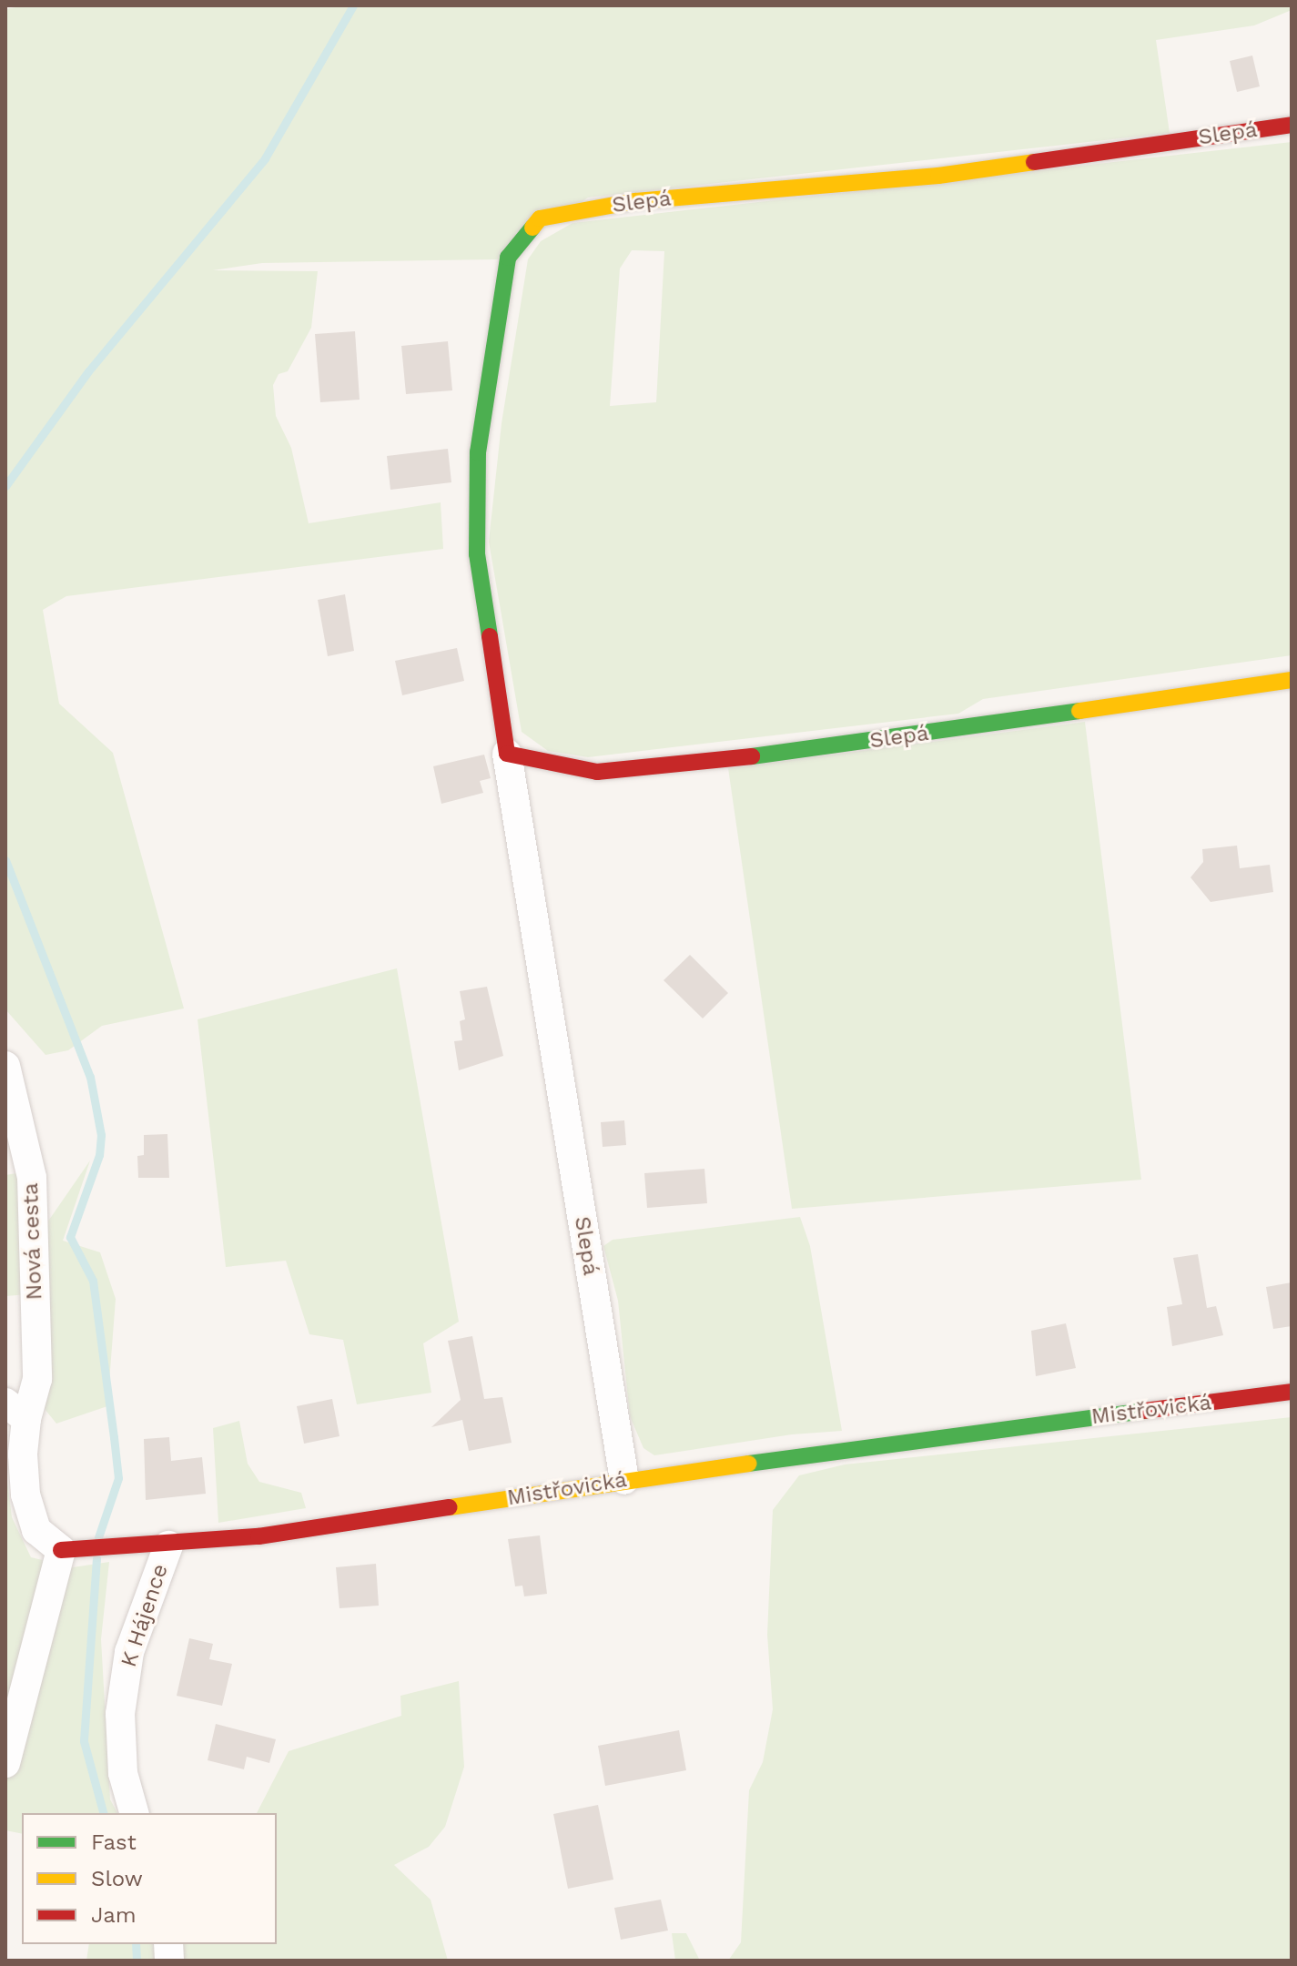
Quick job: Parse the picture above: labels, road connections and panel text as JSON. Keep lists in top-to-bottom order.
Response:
{
  "streets": {
    "street": [
      "Slepá",
      "Nová cesta",
      "Mistřovická",
      "K Hájence"
    ]
  },
  "crossings": [
    ["Slepá", "Mistřovická"],
    ["Nová cesta", "Mistřovická"],
    ["Mistřovická", "K Hájence"]
  ],
  "legend": ["Fast", "Slow", "Jam"]
}
